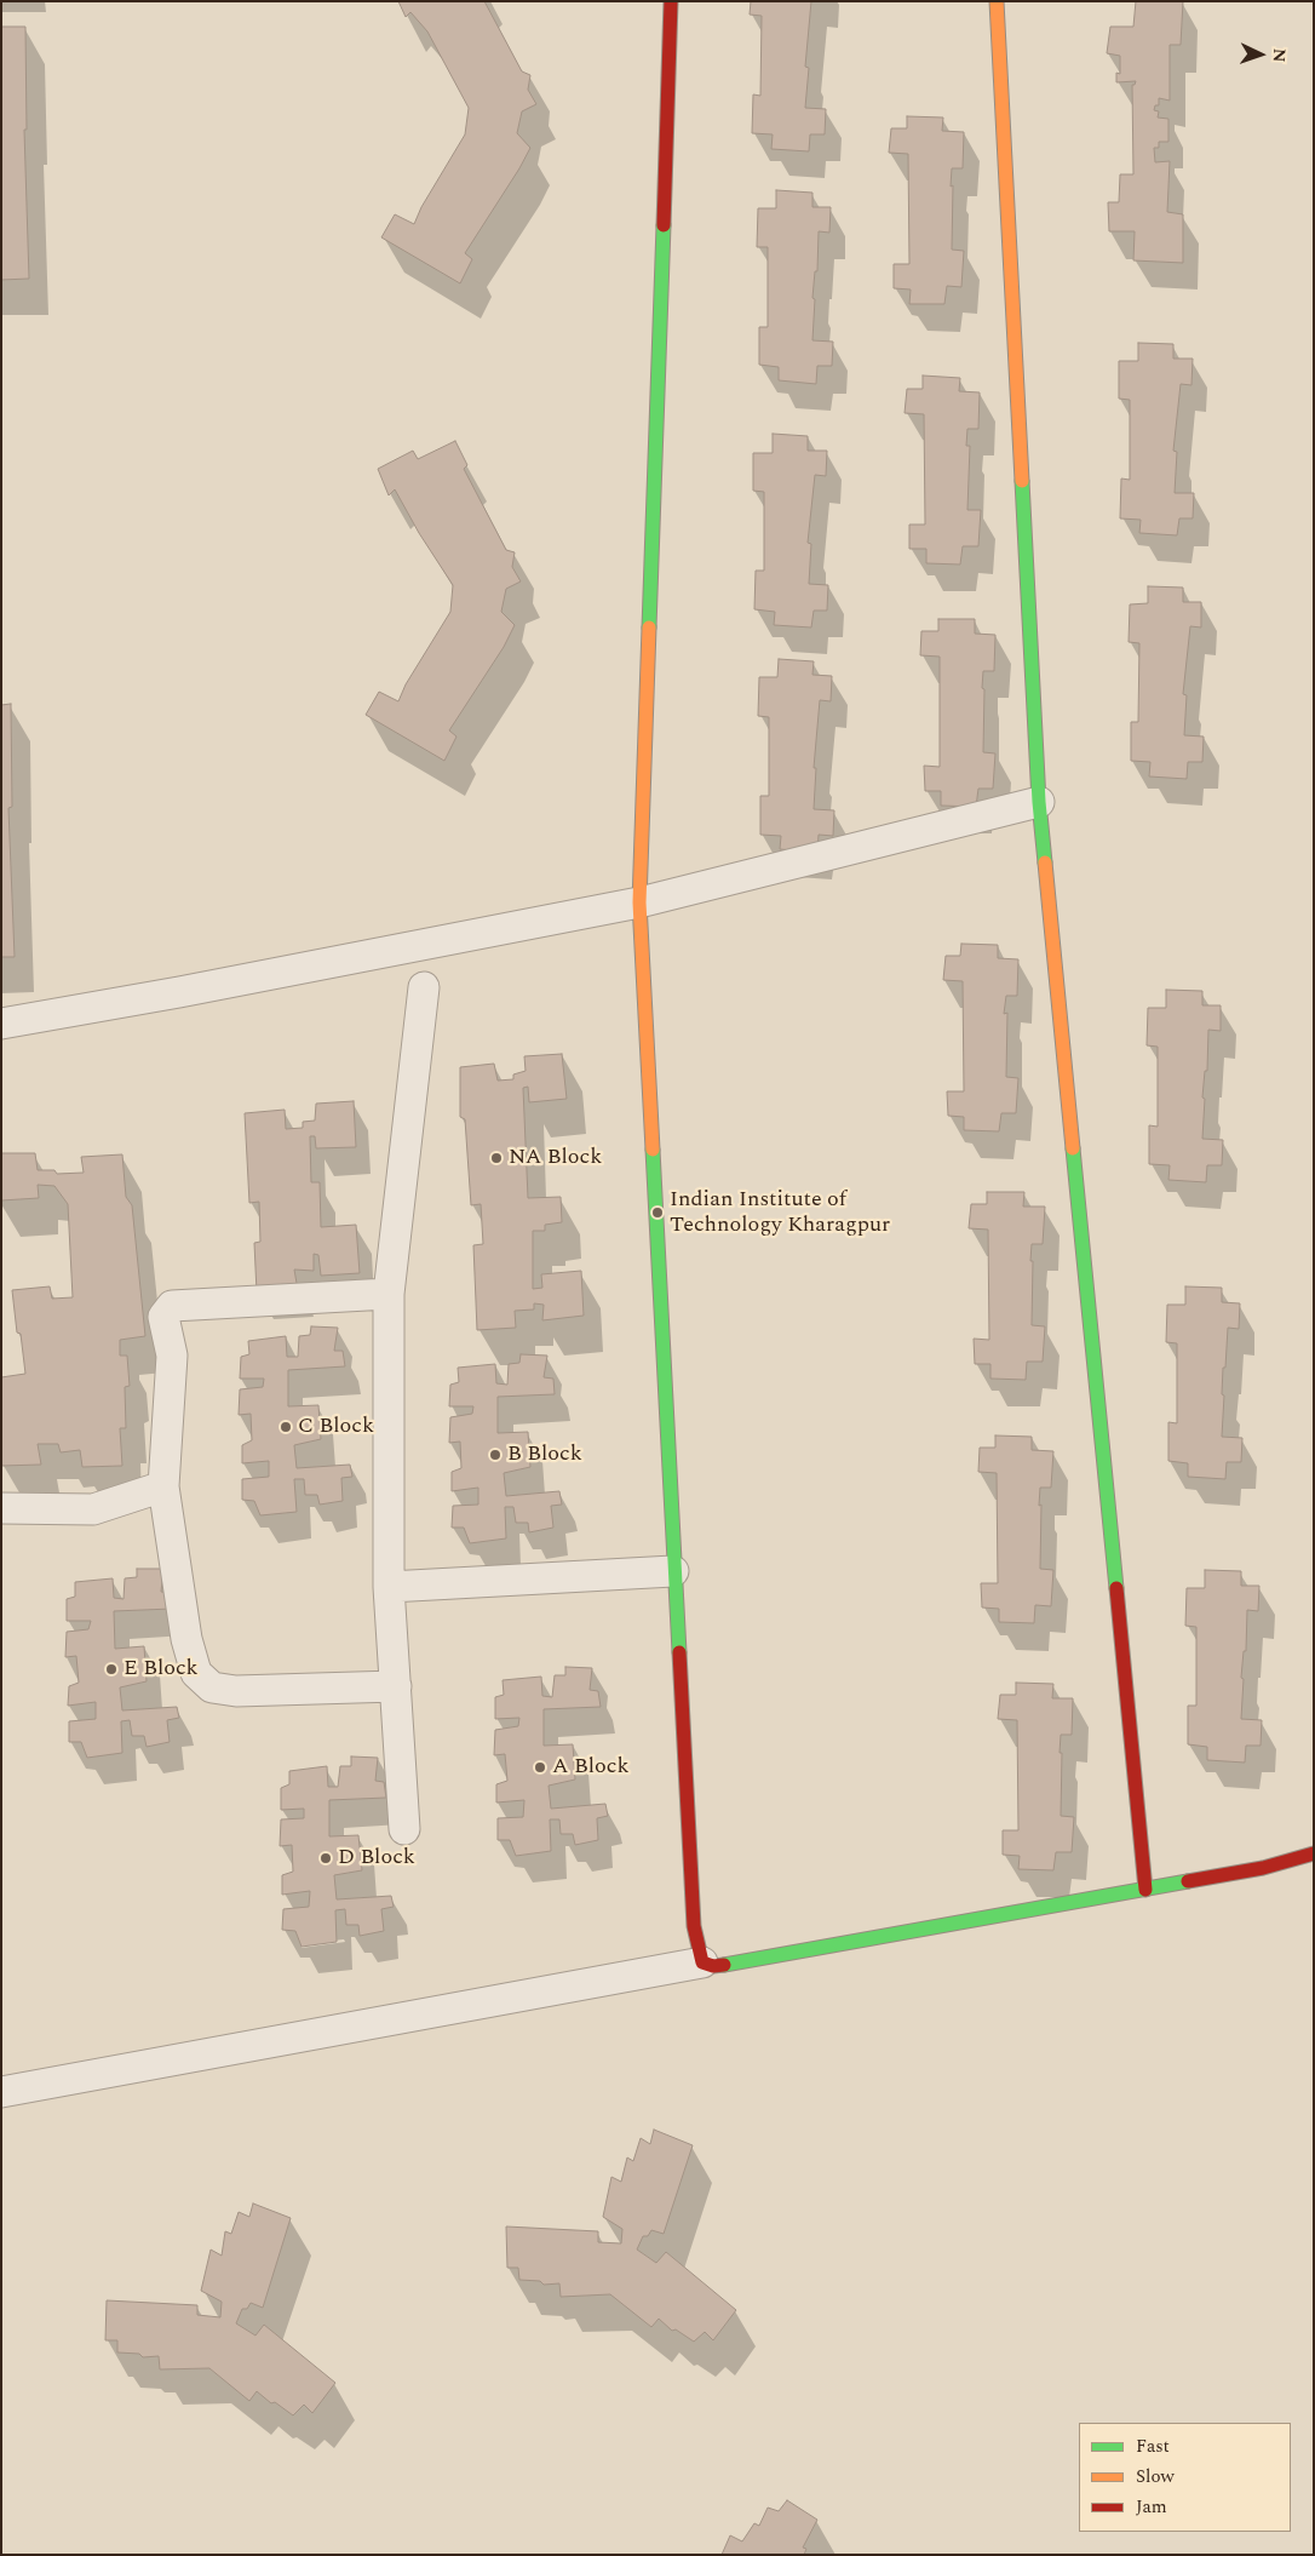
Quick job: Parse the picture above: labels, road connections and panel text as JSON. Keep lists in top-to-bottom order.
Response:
{
  "places": [
    "NA Block",
    "Indian Institute of Technology Kharagpur",
    "C Block",
    "B Block",
    "E Block",
    "A Block",
    "D Block"
  ],
  "legend": ["Fast", "Slow", "Jam"],
  "north": "right"
}
